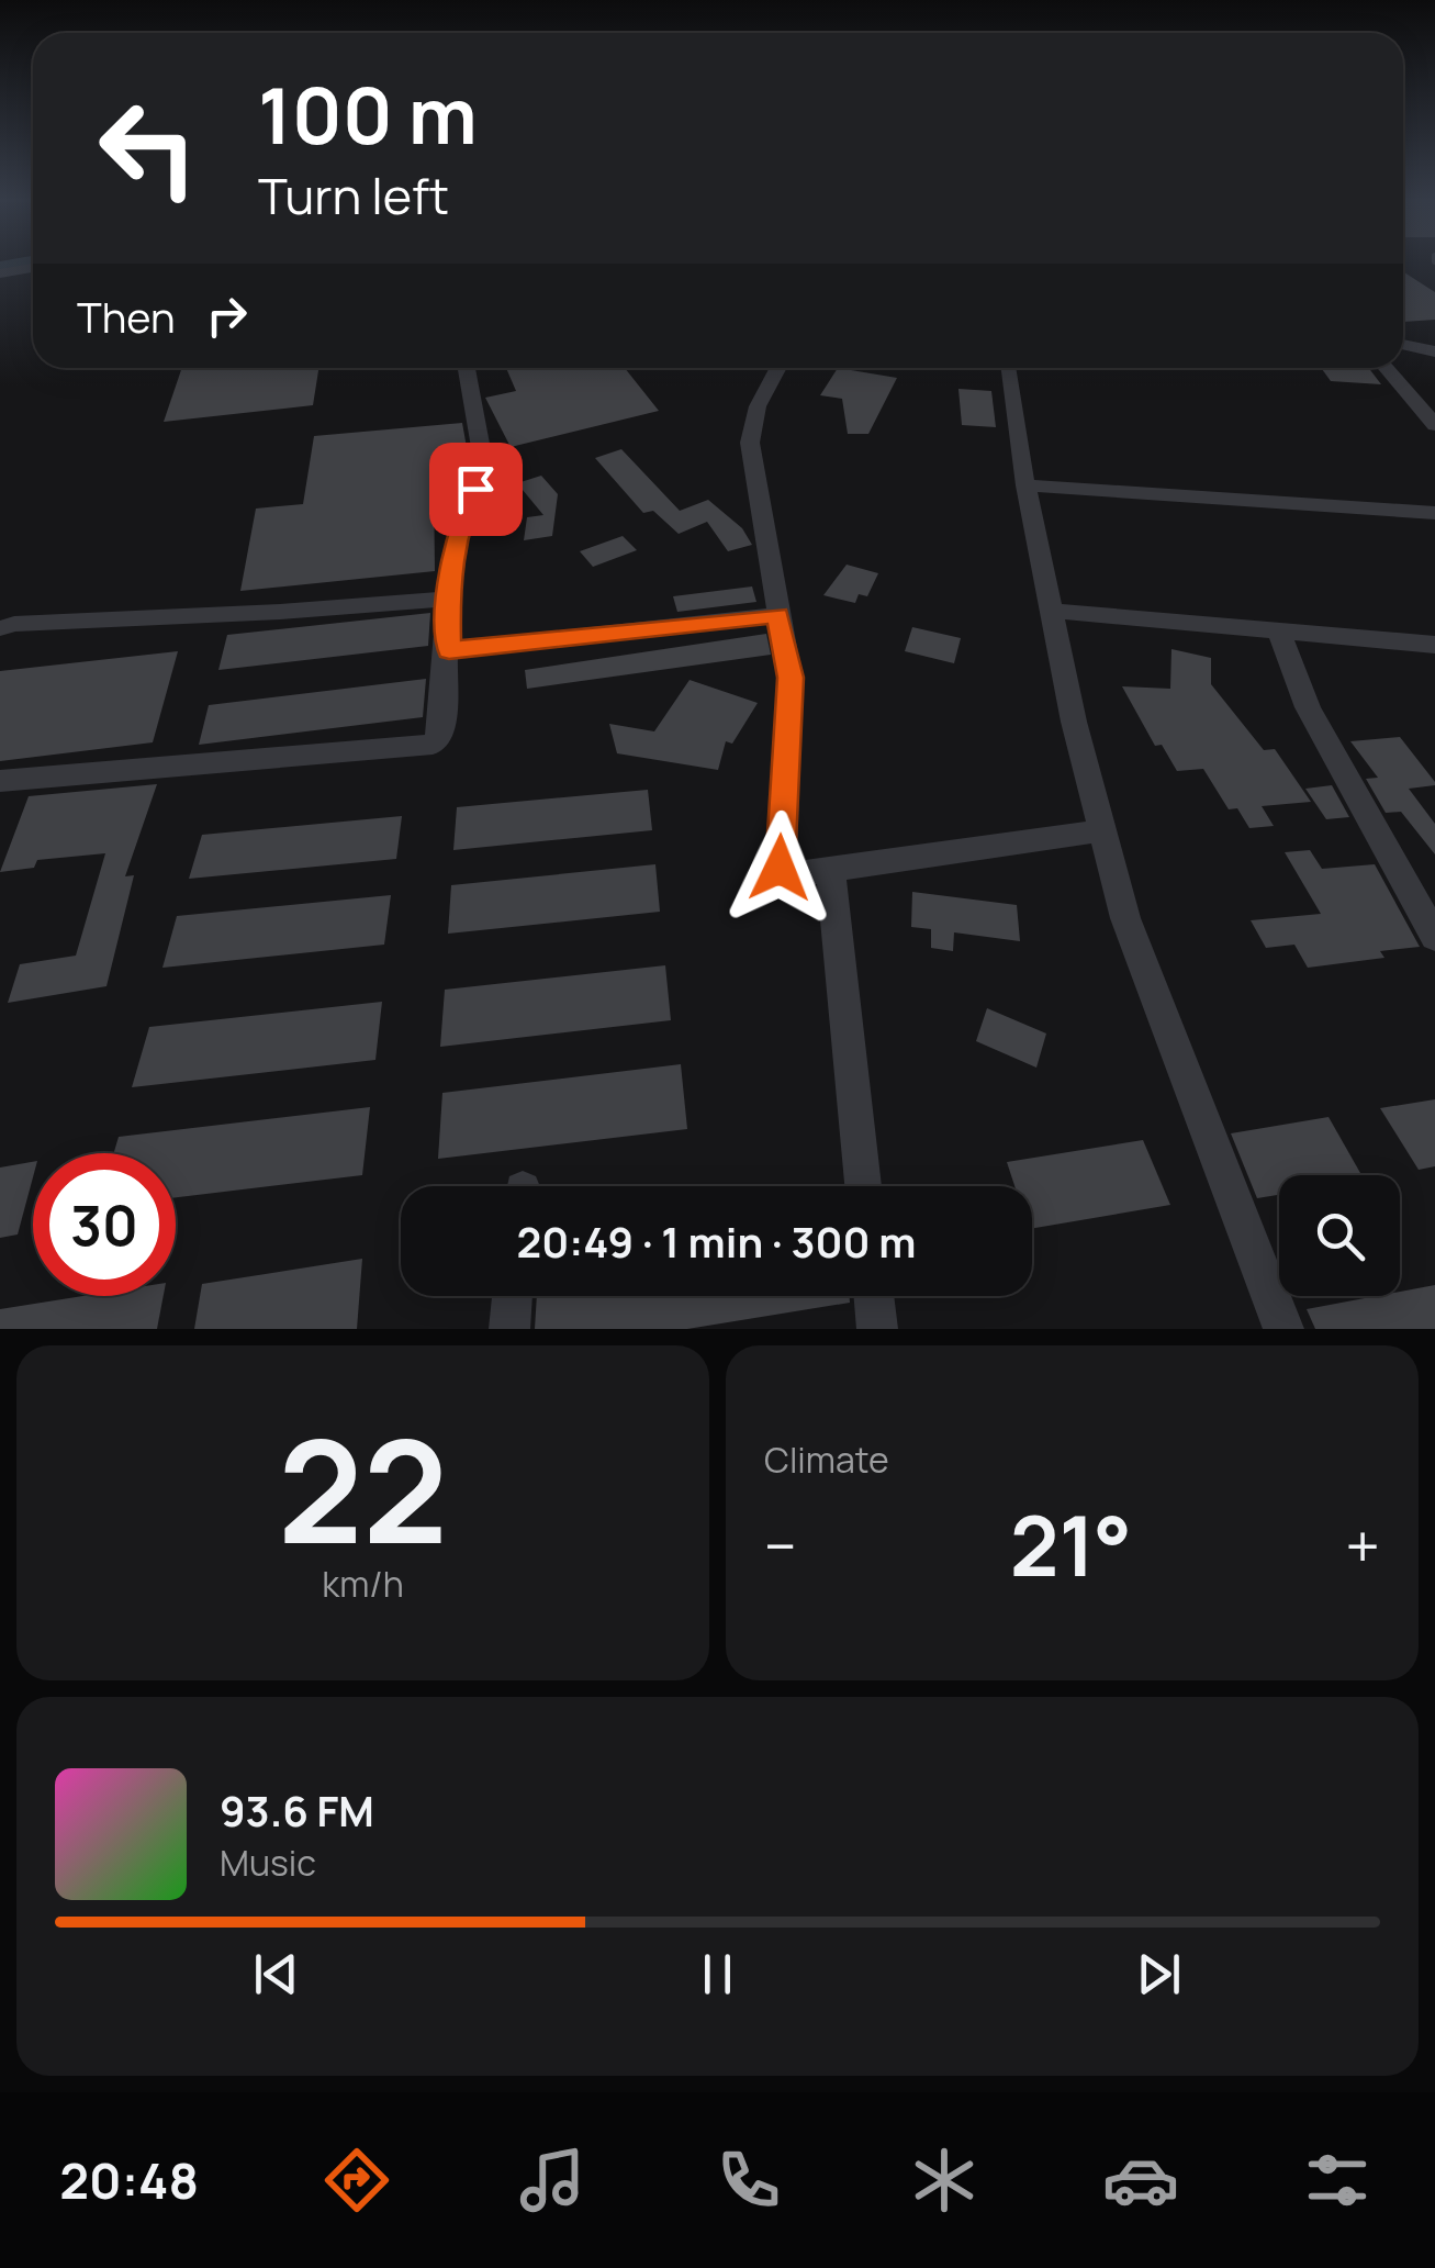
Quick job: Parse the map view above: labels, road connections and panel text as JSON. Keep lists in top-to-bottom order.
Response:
{
  "page": {
    "turn": ["100 m", "Turn left"],
    "then": "Then",
    "limit": "30",
    "trip": "20:49 · 1 min · 300 m",
    "tile": [
      ["22", "km/h"],
      "Climate"
    ],
    "heat": ["−", "21°", "+"],
    "song": ["93.6 FM", "Music"],
    "tabs": "20:48"
  }
}
